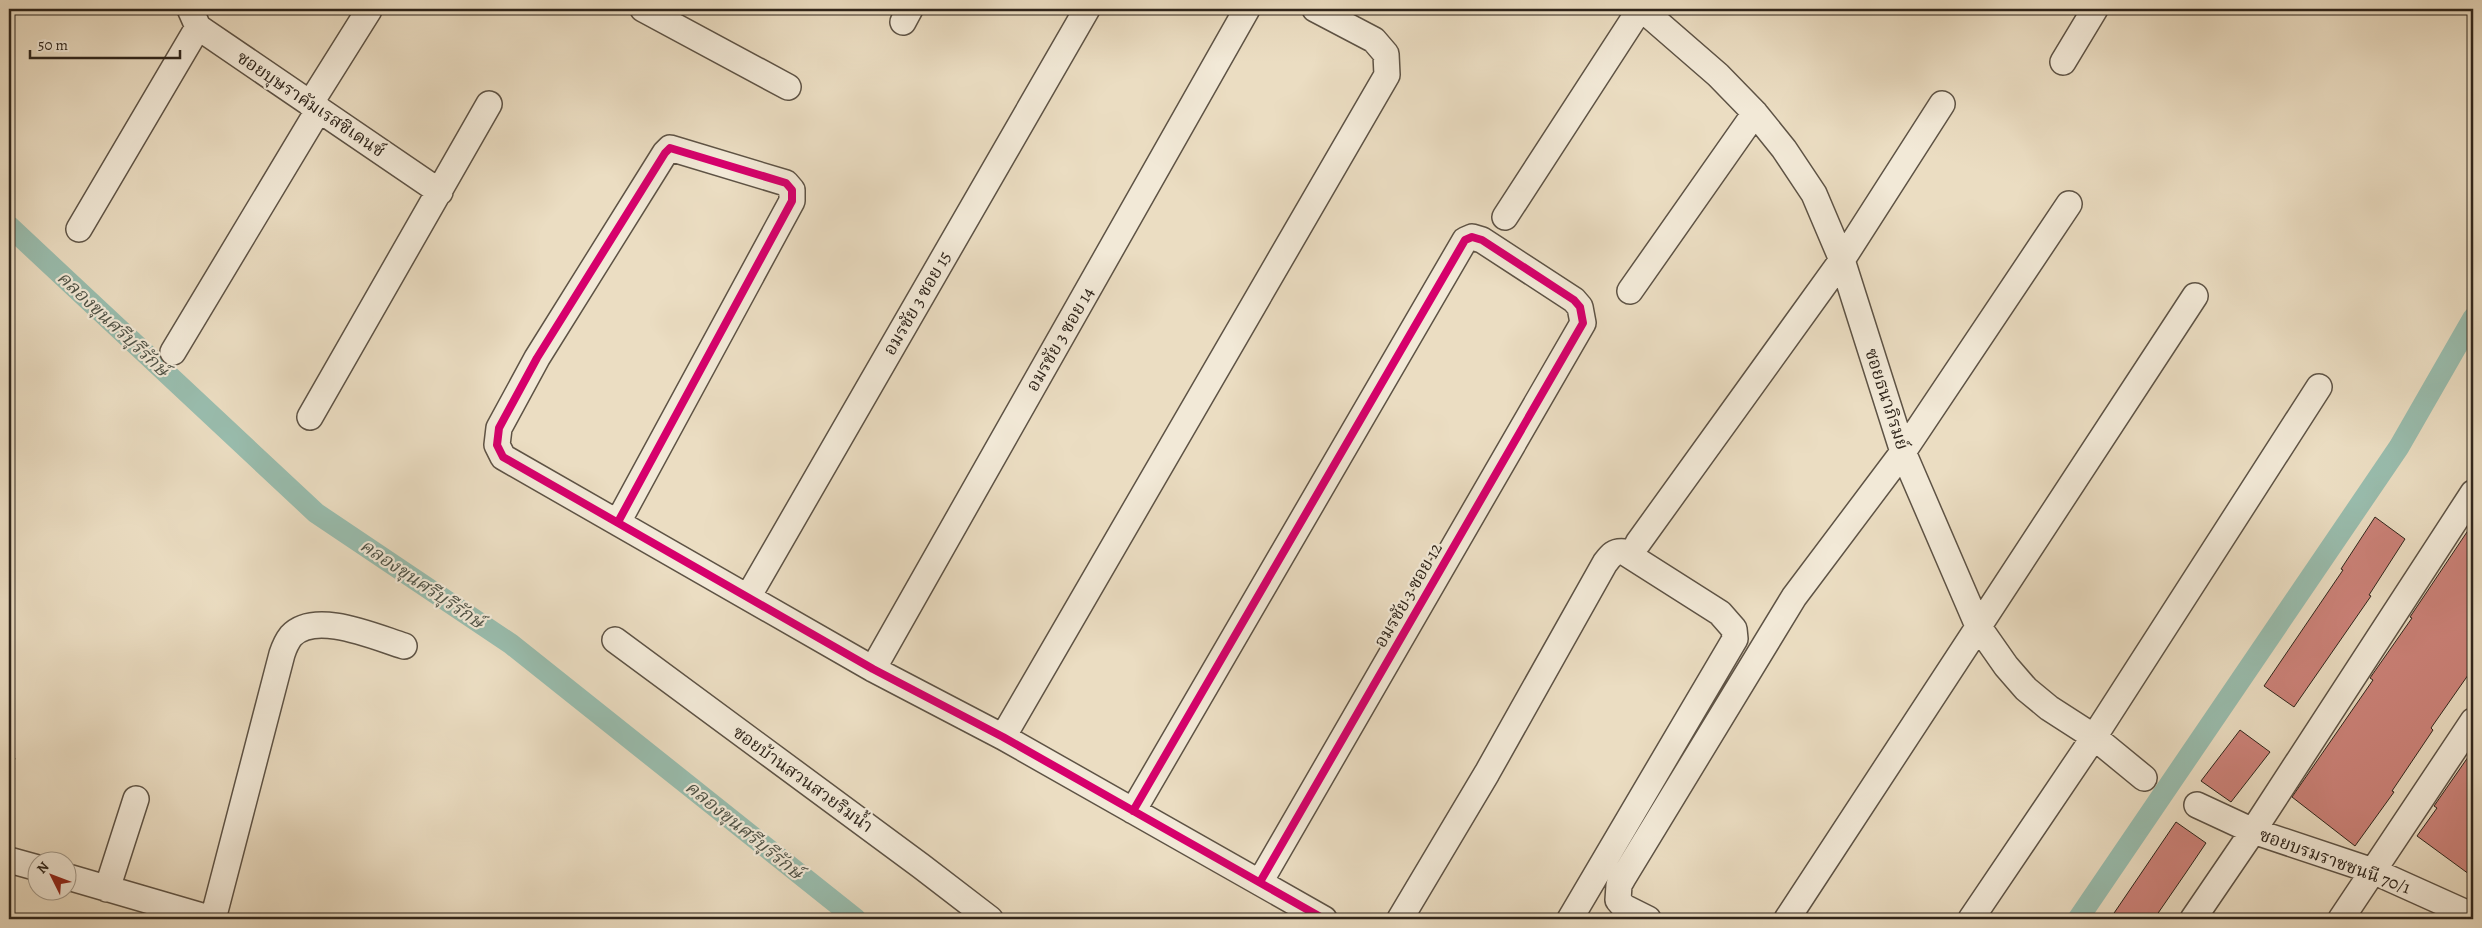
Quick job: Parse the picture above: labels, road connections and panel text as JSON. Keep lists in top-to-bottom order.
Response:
{
  "streets": {
    "street": [
      "ซอยบุษราคัมเรสซิเดนซ์",
      "อมรชัย 3 ซอย 15",
      "อมรชัย 3 ซอย 14",
      "ซอยธนาภิรมย์",
      "อมรชัย 3 ซอย 12",
      "ซอยบ้านสวนสวยริมน้ำ",
      "ซอยบรมราชชนนี 70/1"
    ]
  },
  "water": ["คลองขุนศรีบุรีรักษ์"],
  "scale_bar": "50 m",
  "north": "top left"
}
